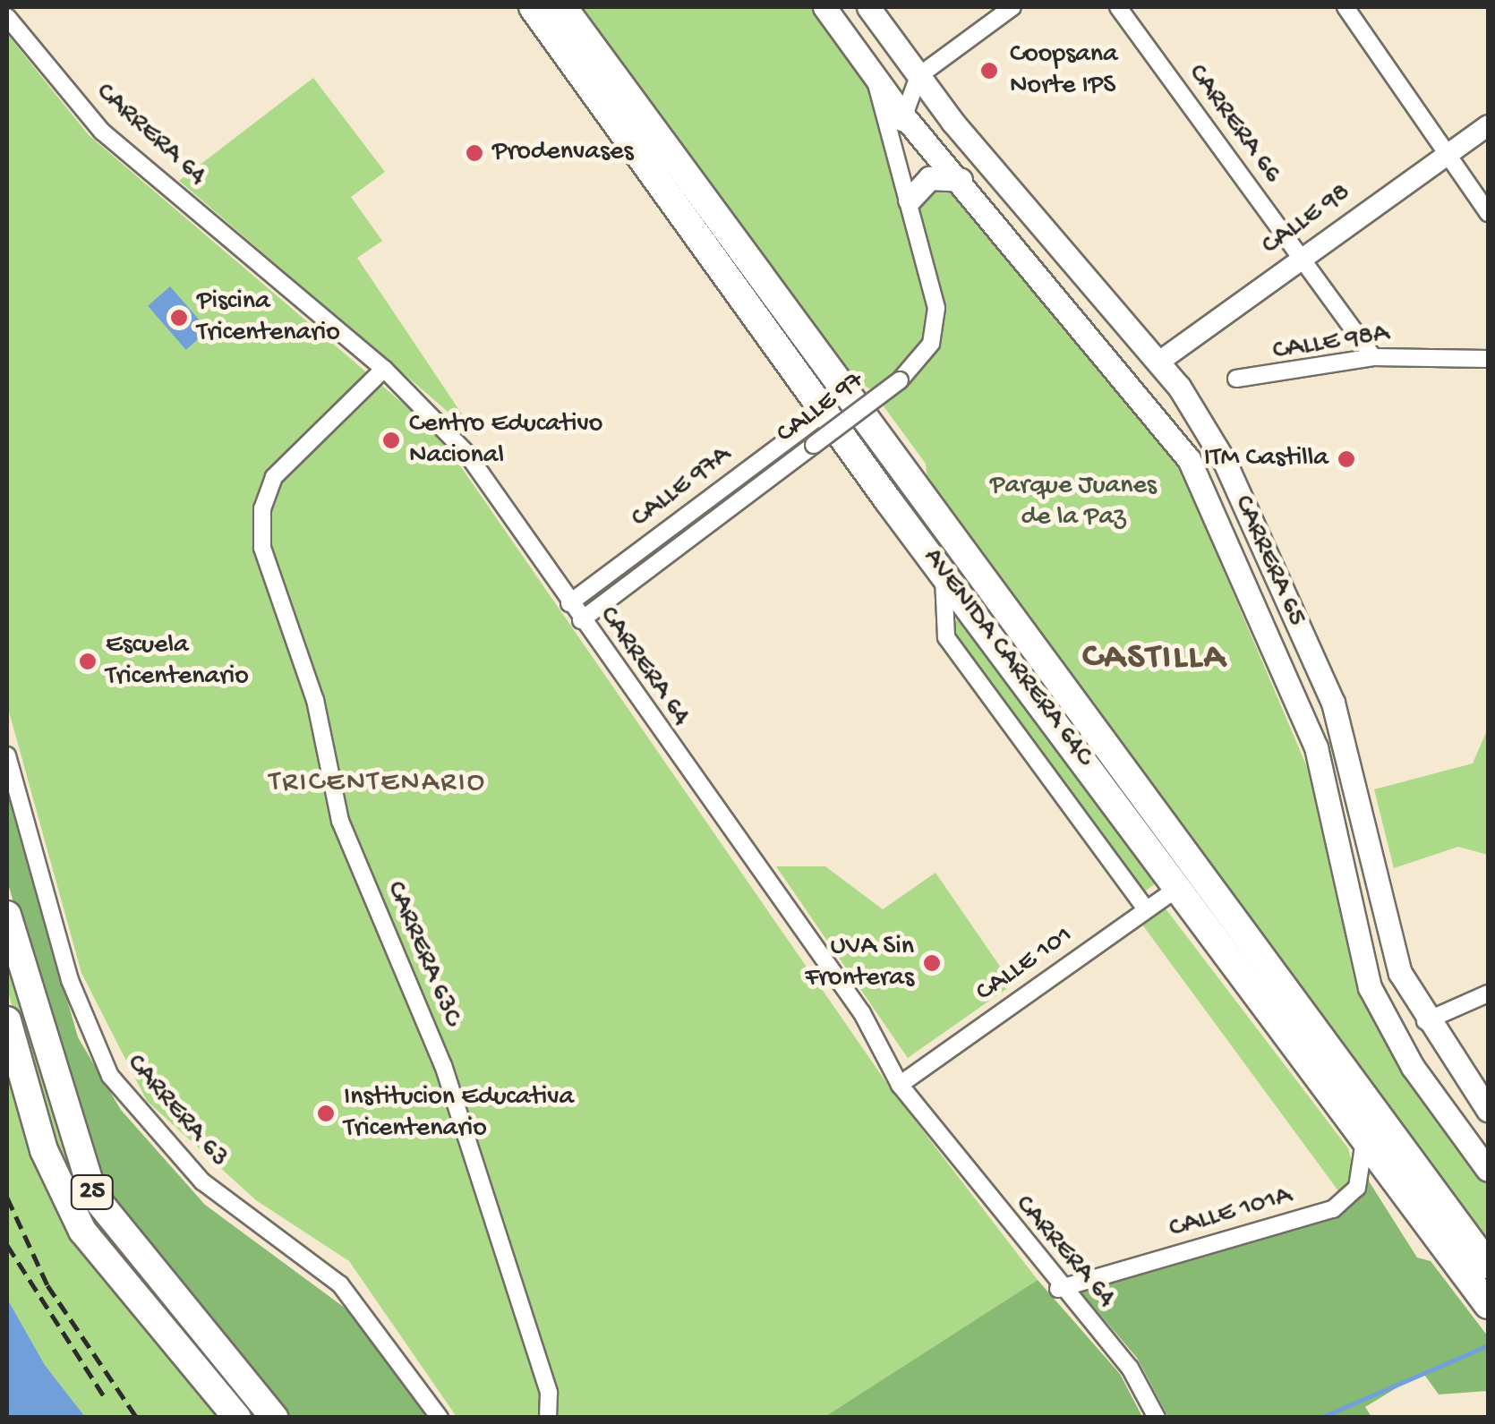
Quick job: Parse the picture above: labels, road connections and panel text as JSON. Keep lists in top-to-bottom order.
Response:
{
  "streets": {
    "main road": ["CARRERA 65", "AVENIDA CARRERA 64C", "25"],
    "street": [
      "CARRERA 66",
      "CARRERA 64",
      "CALLE 98",
      "CALLE 98A",
      "CALLE 97",
      "CALLE 97A",
      "CARRERA 63C",
      "CALLE 101",
      "CARRERA 63",
      "CALLE 101A"
    ]
  },
  "crossings": [
    ["CARRERA 66", "CALLE 98"],
    ["CARRERA 66", "CALLE 98A"],
    ["CARRERA 64", "CALLE 97"],
    ["CARRERA 64", "CALLE 97A"],
    ["CARRERA 64", "CARRERA 63C"],
    ["CARRERA 64", "CALLE 101"],
    ["CARRERA 64", "CALLE 101A"],
    ["CALLE 98", "CARRERA 65"],
    ["CALLE 97", "CARRERA 65"],
    ["CALLE 97A", "AVENIDA CARRERA 64C"],
    ["AVENIDA CARRERA 64C", "CALLE 101"],
    ["AVENIDA CARRERA 64C", "CALLE 101A"]
  ],
  "districts": ["CASTILLA", "TRICENTENARIO"],
  "parks": ["Parque Juanes de la Paz"],
  "places": [
    "Coopsana Norte IPS",
    "Prodenvases",
    "Piscina Tricentenario",
    "Centro Educativo Nacional",
    "ITM Castilla",
    "Escuela Tricentenario",
    "UVA Sin Fronteras",
    "Institucion Educativa Tricentenario"
  ]
}
